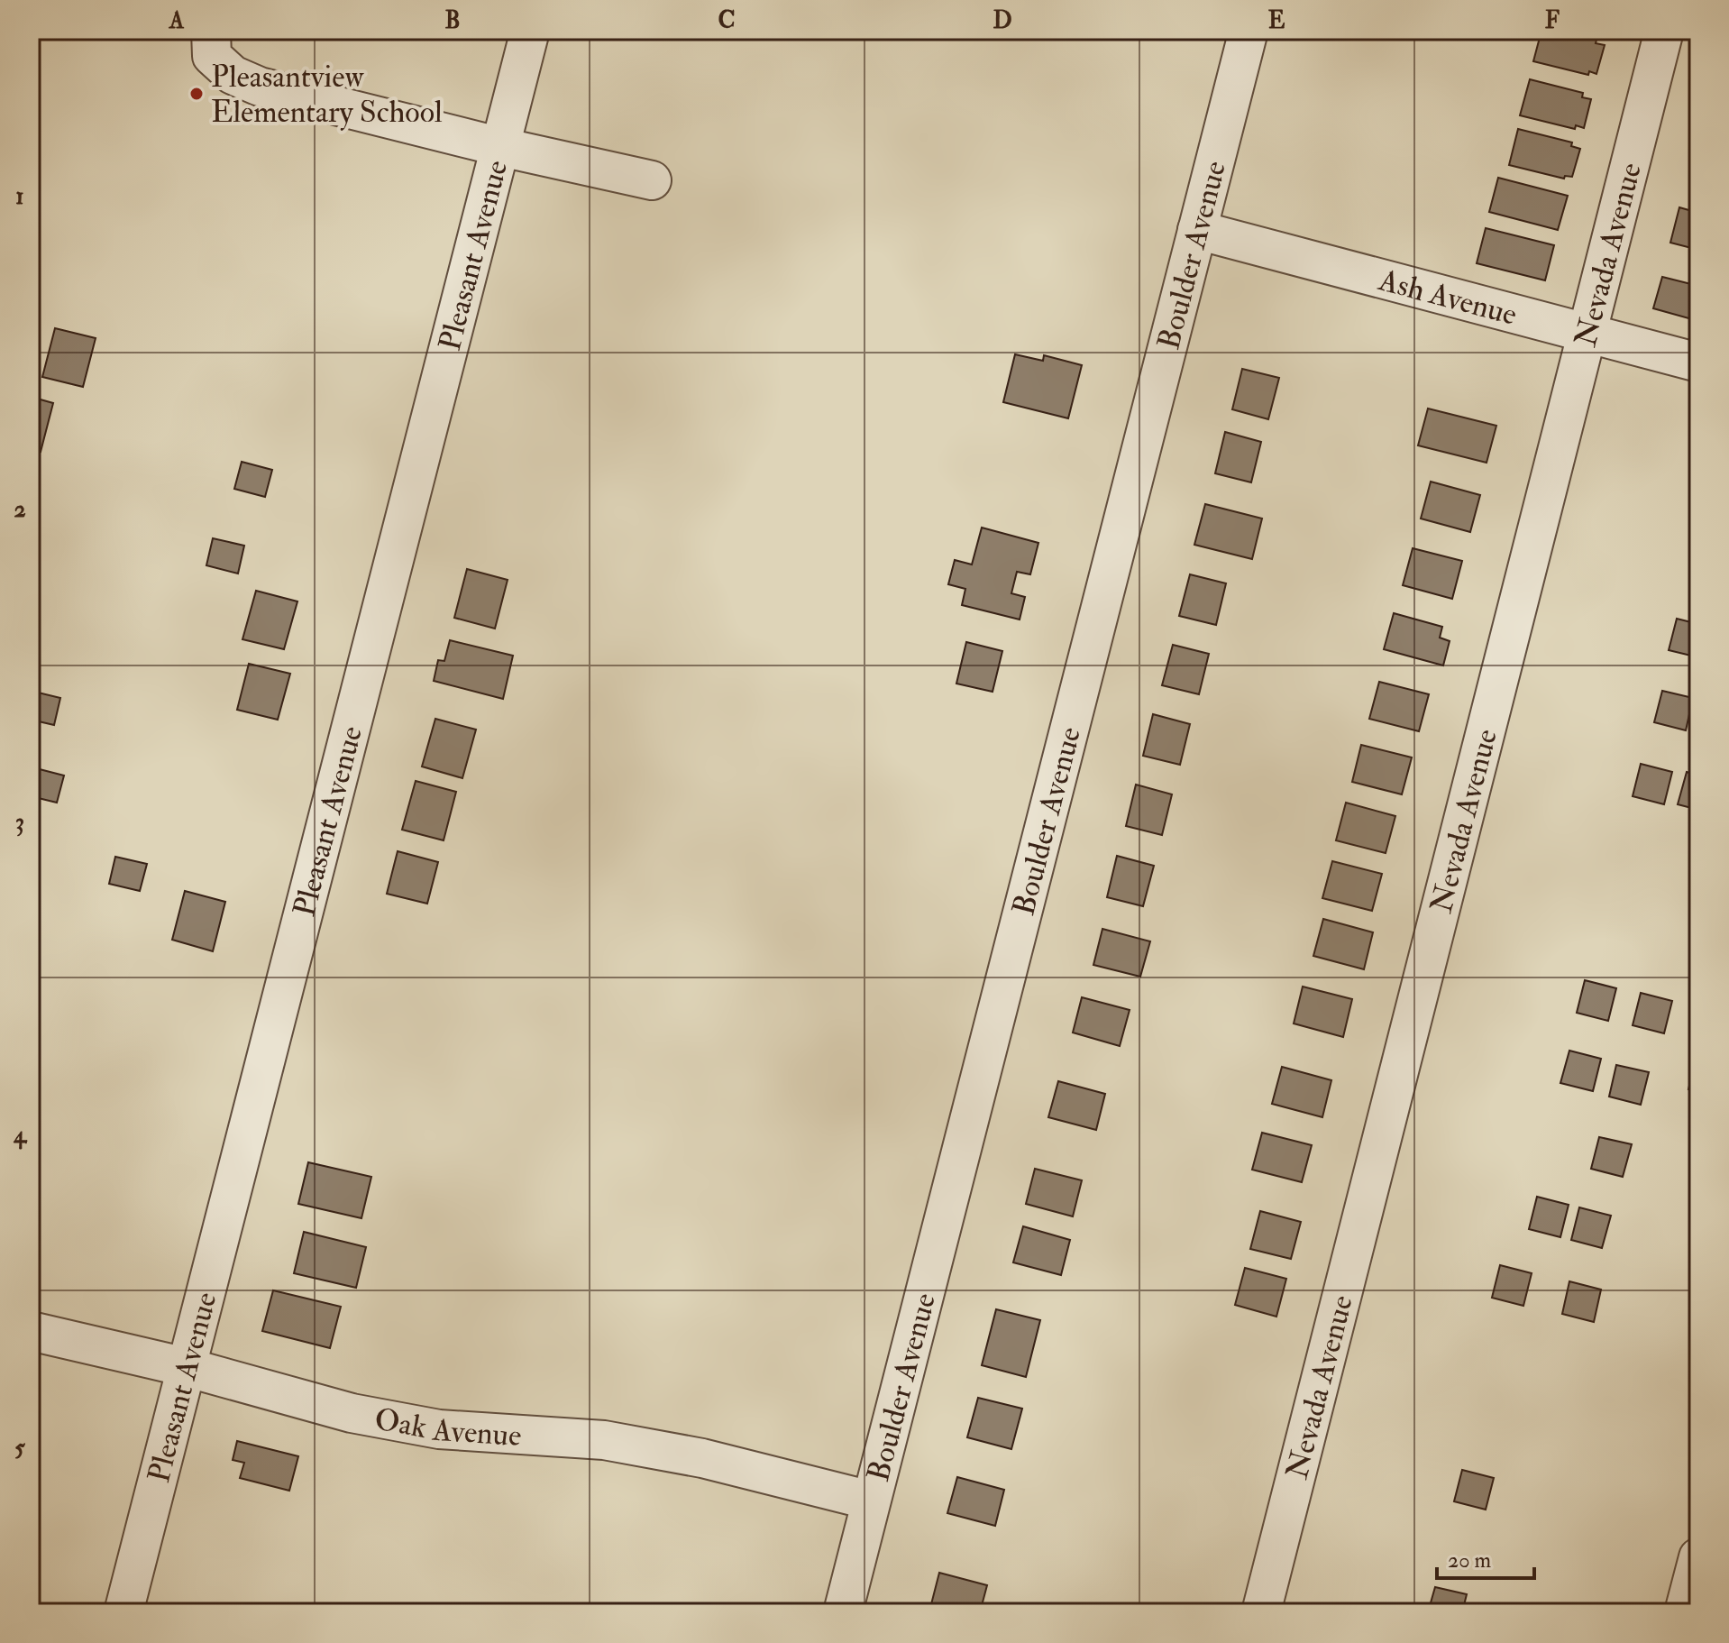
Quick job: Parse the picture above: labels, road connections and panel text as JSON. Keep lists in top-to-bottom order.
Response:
{
  "streets": {
    "street": [
      "Boulder Avenue",
      "Nevada Avenue",
      "Pleasant Avenue",
      "Ash Avenue",
      "Oak Avenue"
    ]
  },
  "crossings": [
    ["Boulder Avenue", "Ash Avenue"],
    ["Boulder Avenue", "Oak Avenue"],
    ["Nevada Avenue", "Ash Avenue"],
    ["Pleasant Avenue", "Oak Avenue"]
  ],
  "places": ["Pleasantview Elementary School"],
  "scale_bar": "20 m",
  "grid": {
    "columns": [
      "A",
      "B",
      "C",
      "D",
      "E",
      "F"
    ],
    "rows": [
      "1",
      "2",
      "3",
      "4",
      "5"
    ]
  }
}
